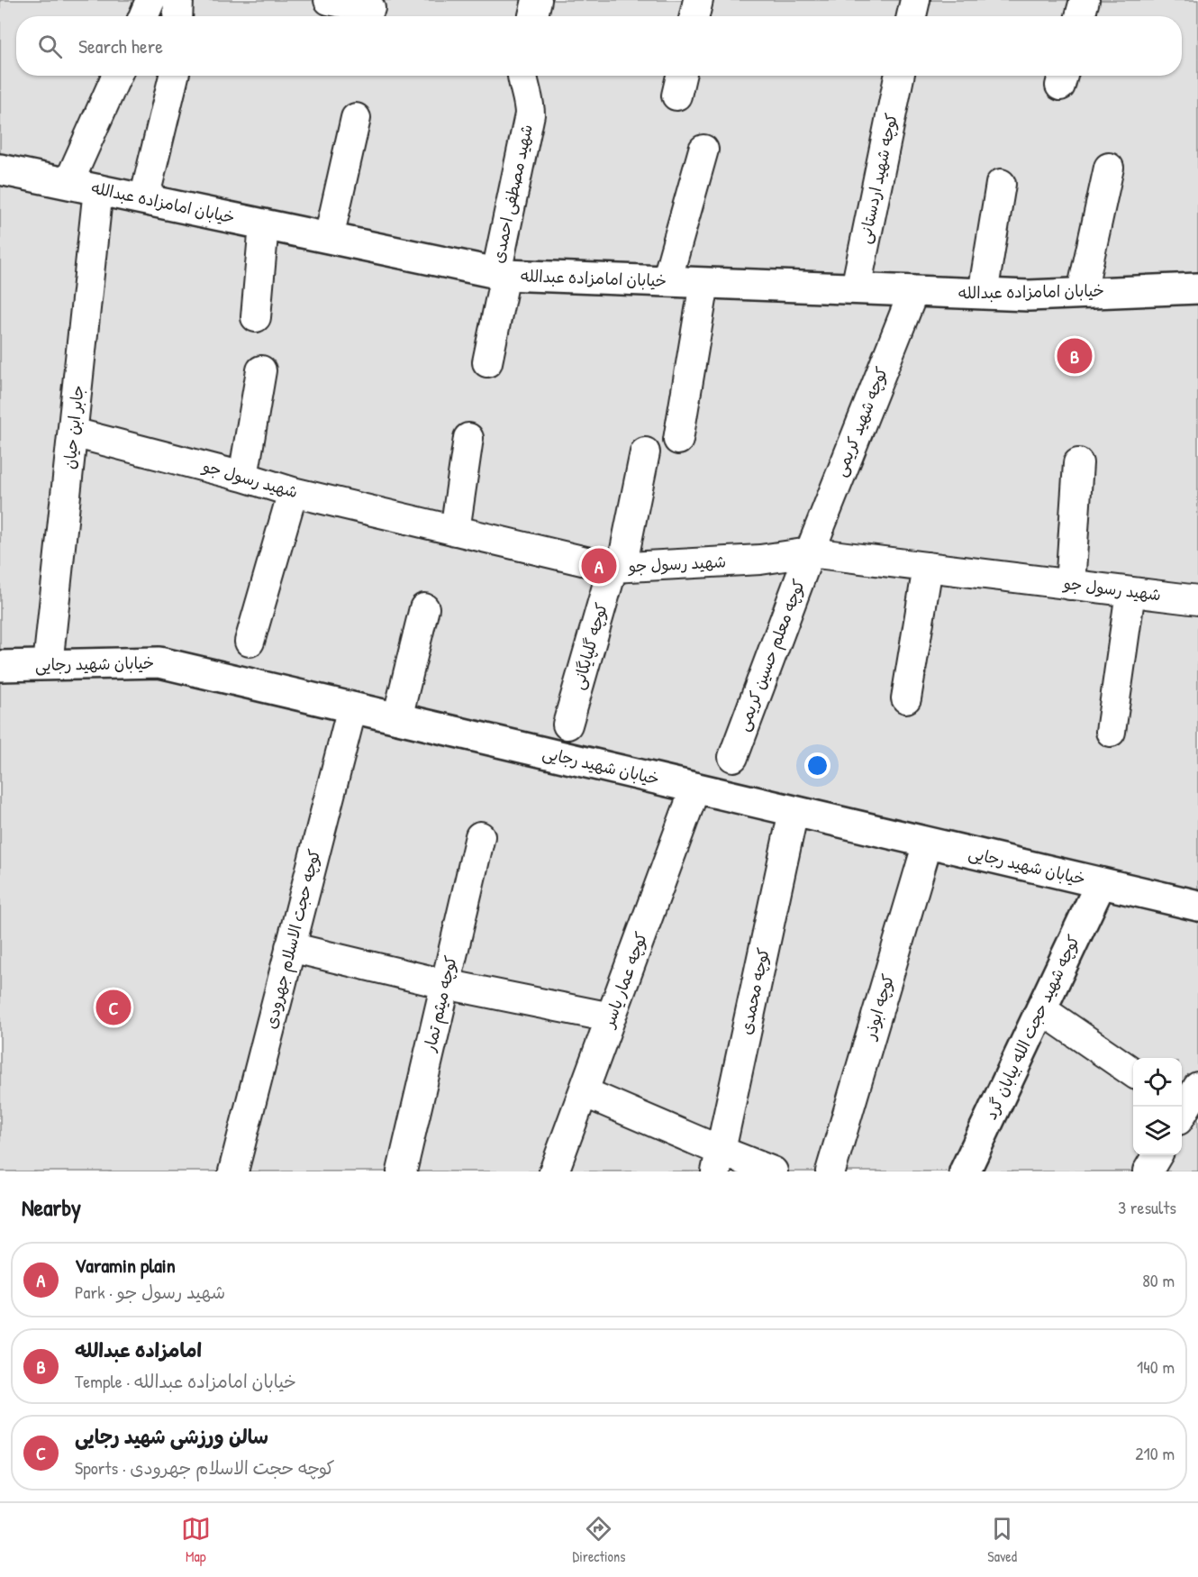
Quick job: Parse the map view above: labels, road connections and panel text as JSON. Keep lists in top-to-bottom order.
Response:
{
  "streets": {
    "street": [
      "کوچه شهید اردستانی",
      "شهید مصطفی احمدی",
      "خیابان امامزاده عبدالله",
      "کوچه شهید کریمی",
      "جابر ابن حیان",
      "شهید رسول جو",
      "کوچه گلپایگانی",
      "کوچه معلم حسین کریمی",
      "خیابان شهید رجایی",
      "کوچه حجت الاسلام جهرودی",
      "کوچه عمار یاسر",
      "کوچه محمدی",
      "کوچه میثم تمار",
      "کوچه ابوذر",
      "کوچه شهید حجت الله بیابان گرد"
    ]
  },
  "crossings": [
    ["کوچه شهید اردستانی", "خیابان امامزاده عبدالله"],
    ["شهید مصطفی احمدی", "خیابان امامزاده عبدالله"],
    ["خیابان امامزاده عبدالله", "کوچه شهید کریمی"],
    ["خیابان امامزاده عبدالله", "جابر ابن حیان"],
    ["کوچه شهید کریمی", "شهید رسول جو"],
    ["کوچه شهید کریمی", "کوچه معلم حسین کریمی"],
    ["جابر ابن حیان", "شهید رسول جو"],
    ["جابر ابن حیان", "خیابان شهید رجایی"],
    ["شهید رسول جو", "کوچه گلپایگانی"],
    ["شهید رسول جو", "کوچه معلم حسین کریمی"],
    ["خیابان شهید رجایی", "کوچه حجت الاسلام جهرودی"],
    ["خیابان شهید رجایی", "کوچه عمار یاسر"],
    ["خیابان شهید رجایی", "کوچه محمدی"],
    ["خیابان شهید رجایی", "کوچه ابوذر"],
    ["خیابان شهید رجایی", "کوچه شهید حجت الله بیابان گرد"]
  ],
  "page": {
    "search": "Search here",
    "pins": ["B", "A", "C"],
    "heading": ["Nearby", "3 results"],
    "list": [
      {
        "mark": "A",
        "name": "Varamin plain",
        "note": "Park · شهید رسول جو",
        "value": "80 m"
      },
      {
        "mark": "B",
        "name": "امامزاده عبدالله",
        "note": "Temple · خیابان امامزاده عبدالله",
        "value": "140 m"
      },
      {
        "mark": "C",
        "name": "سالن ورزشی شهید رجایی",
        "note": "Sports · کوچه حجت الاسلام جهرودی",
        "value": "210 m"
      }
    ],
    "nav": ["Map", "Directions", "Saved"]
  }
}
